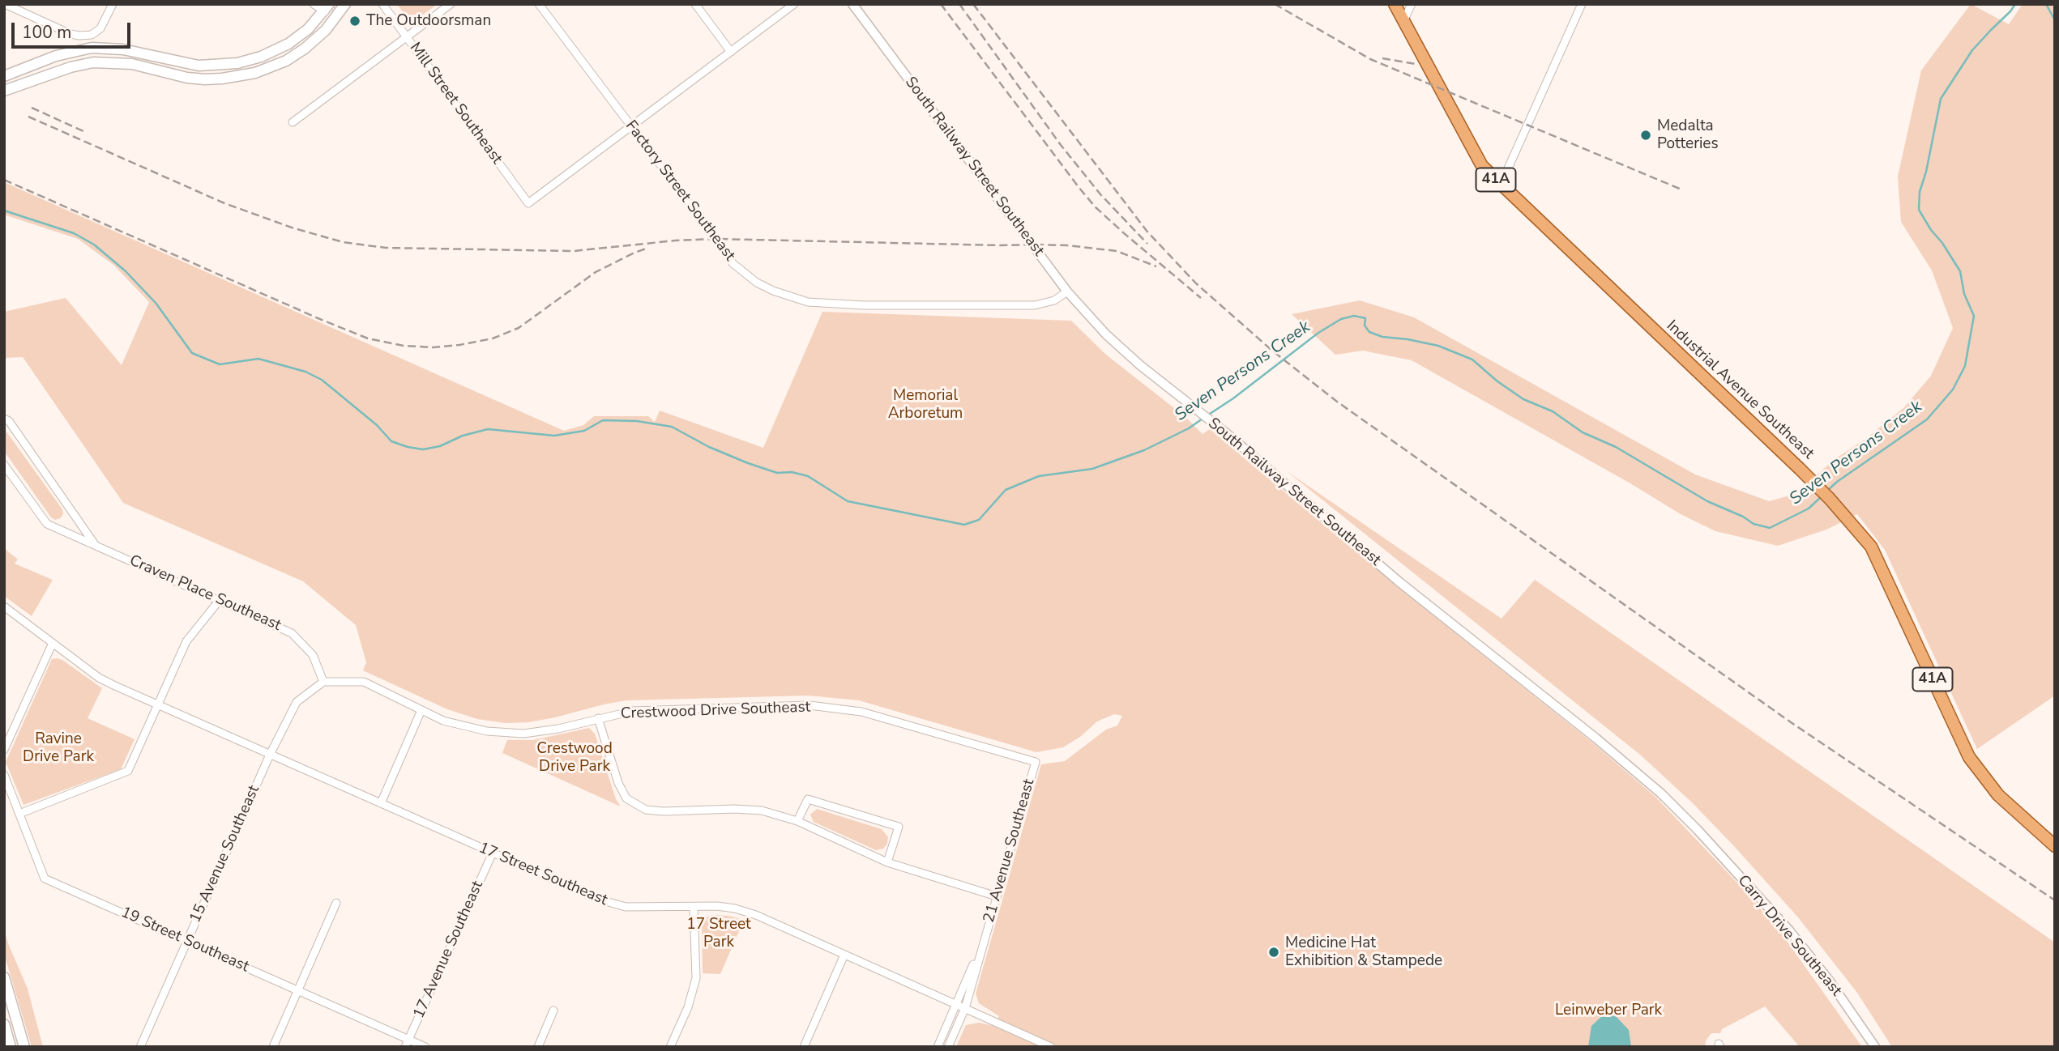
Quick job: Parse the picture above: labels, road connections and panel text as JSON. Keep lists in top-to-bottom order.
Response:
{
  "streets": {
    "main road": ["41A", "Industrial Avenue Southeast"],
    "street": [
      "Mill Street Southeast",
      "South Railway Street Southeast",
      "Factory Street Southeast",
      "Craven Place Southeast",
      "Crestwood Drive Southeast",
      "21 Avenue Southeast",
      "15 Avenue Southeast",
      "17 Street Southeast",
      "Carry Drive Southeast",
      "19 Street Southeast",
      "17 Avenue Southeast"
    ]
  },
  "crossings": [
    ["Mill Street Southeast", "Factory Street Southeast"],
    ["South Railway Street Southeast", "Factory Street Southeast"],
    ["South Railway Street Southeast", "Carry Drive Southeast"],
    ["Craven Place Southeast", "Crestwood Drive Southeast"],
    ["Crestwood Drive Southeast", "21 Avenue Southeast"],
    ["21 Avenue Southeast", "17 Street Southeast"],
    ["15 Avenue Southeast", "17 Street Southeast"],
    ["15 Avenue Southeast", "19 Street Southeast"],
    ["17 Street Southeast", "17 Avenue Southeast"],
    ["19 Street Southeast", "17 Avenue Southeast"]
  ],
  "water": ["Seven Persons Creek"],
  "parks": [
    "Memorial Arboretum",
    "Ravine Drive Park",
    "Crestwood Drive Park",
    "17 Street Park",
    "Leinweber Park"
  ],
  "places": ["The Outdoorsman", "Medalta Potteries", "Medicine Hat Exhibition & Stampede"],
  "scale_bar": "100 m"
}
